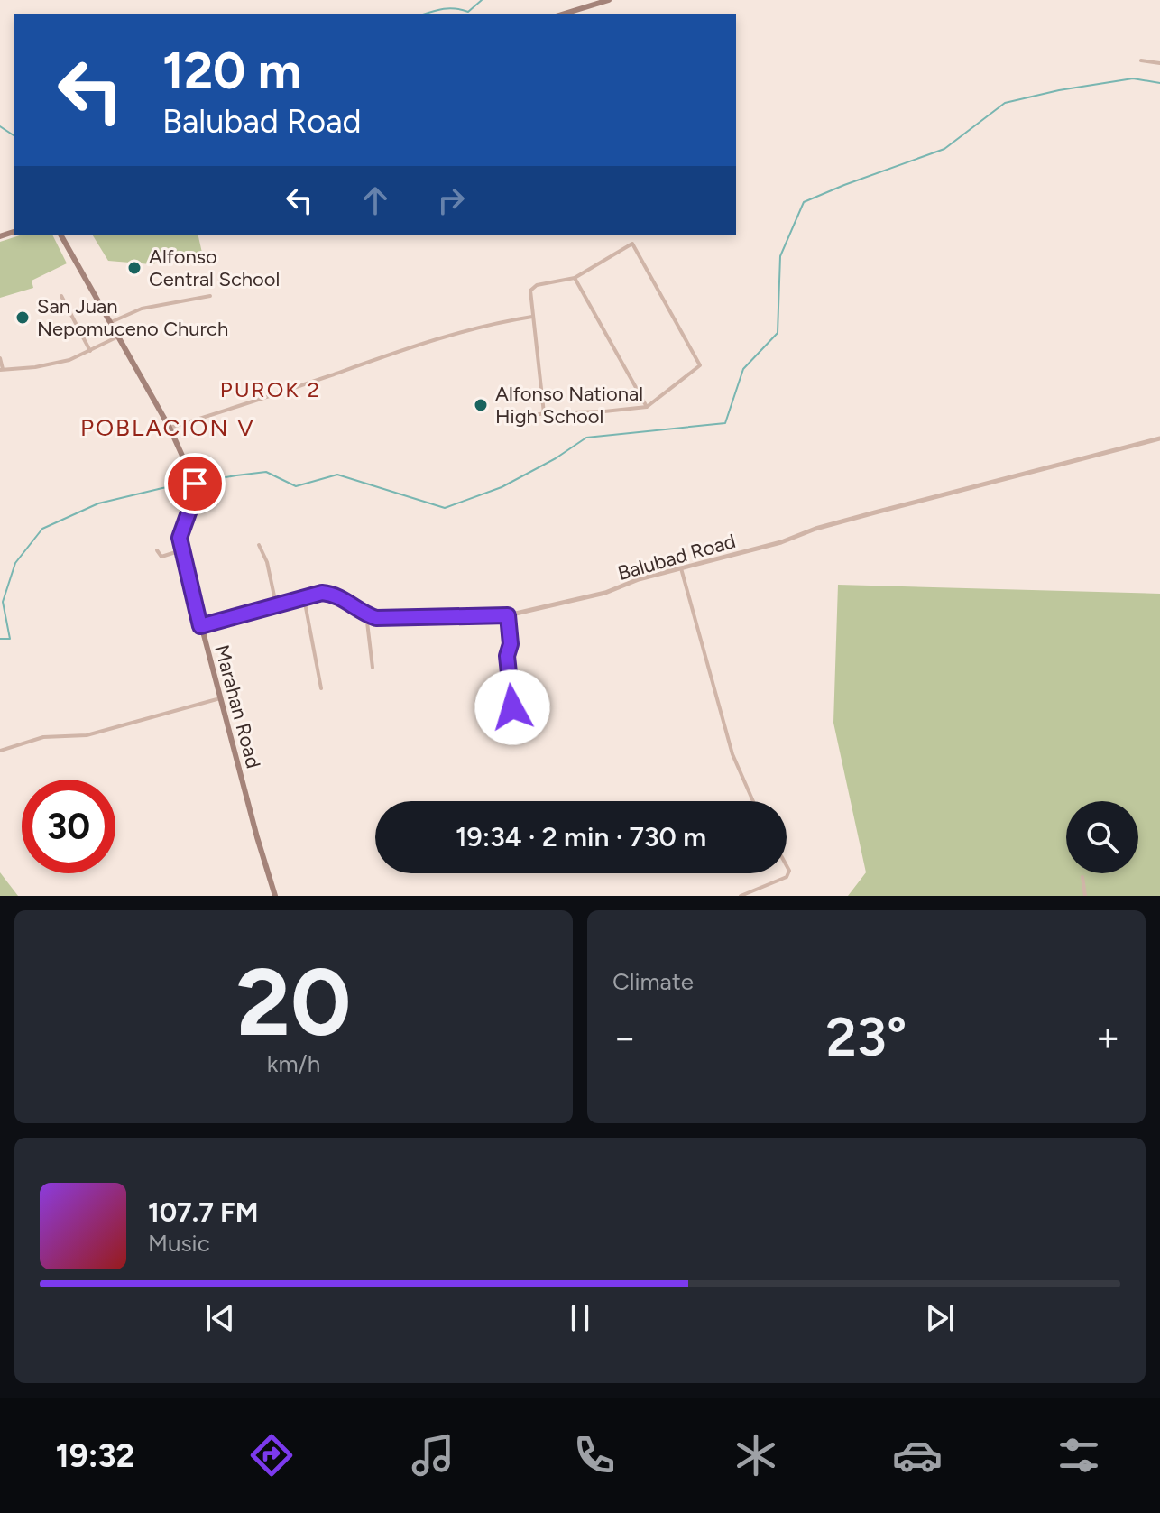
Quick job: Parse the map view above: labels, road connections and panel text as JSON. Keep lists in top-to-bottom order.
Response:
{
  "streets": {
    "main road": ["Marahan Road"],
    "street": ["Balubad Road"]
  },
  "crossings": [
    ["Balubad Road", "Marahan Road"]
  ],
  "districts": ["PUROK 2", "POBLACION V"],
  "places": ["Alfonso Central School", "San Juan Nepomuceno Church", "Alfonso National High School"],
  "page": {
    "turn": ["120 m", "Balubad Road"],
    "limit": "30",
    "trip": "19:34 · 2 min · 730 m",
    "tile": [
      ["20", "km/h"],
      "Climate"
    ],
    "heat": ["−", "23°", "+"],
    "song": ["107.7 FM", "Music"],
    "tabs": "19:32"
  }
}
